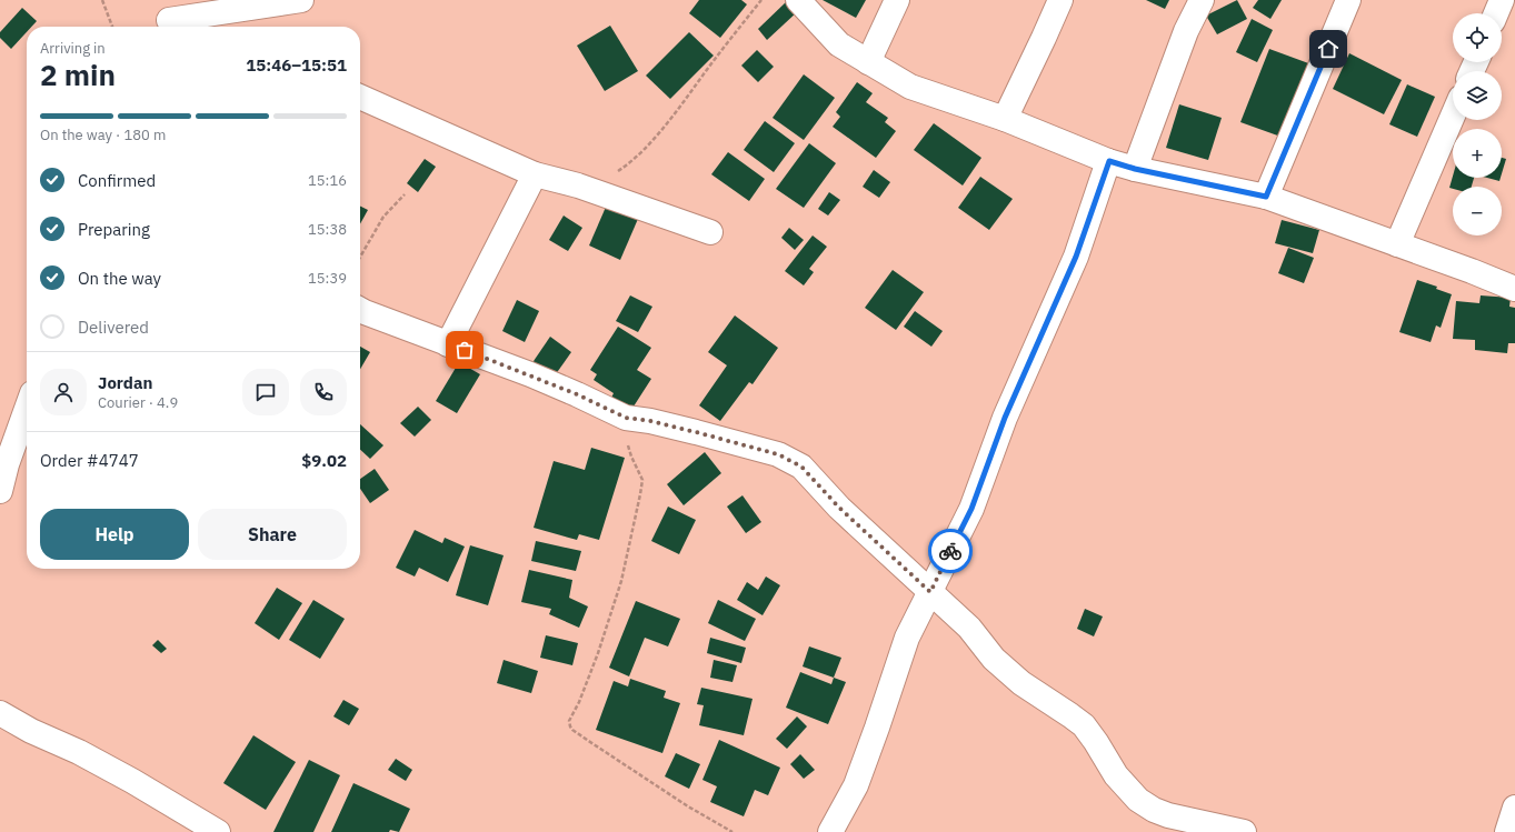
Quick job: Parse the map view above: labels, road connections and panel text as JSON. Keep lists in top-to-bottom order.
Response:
{
  "page": {
    "map_buttons": ["+", "−"],
    "heading": ["2 min", "Arriving in", "15:46–15:51"],
    "panel": [
      "Jordan",
      "Courier · 4.9",
      "Order #4747",
      "$9.02"
    ],
    "bar": "On the way · 180 m",
    "list": [
      ["Confirmed", "15:16"],
      ["Preparing", "15:38"],
      ["On the way", "15:39"],
      "Delivered"
    ],
    "buttons": ["Help", "Share"]
  }
}
